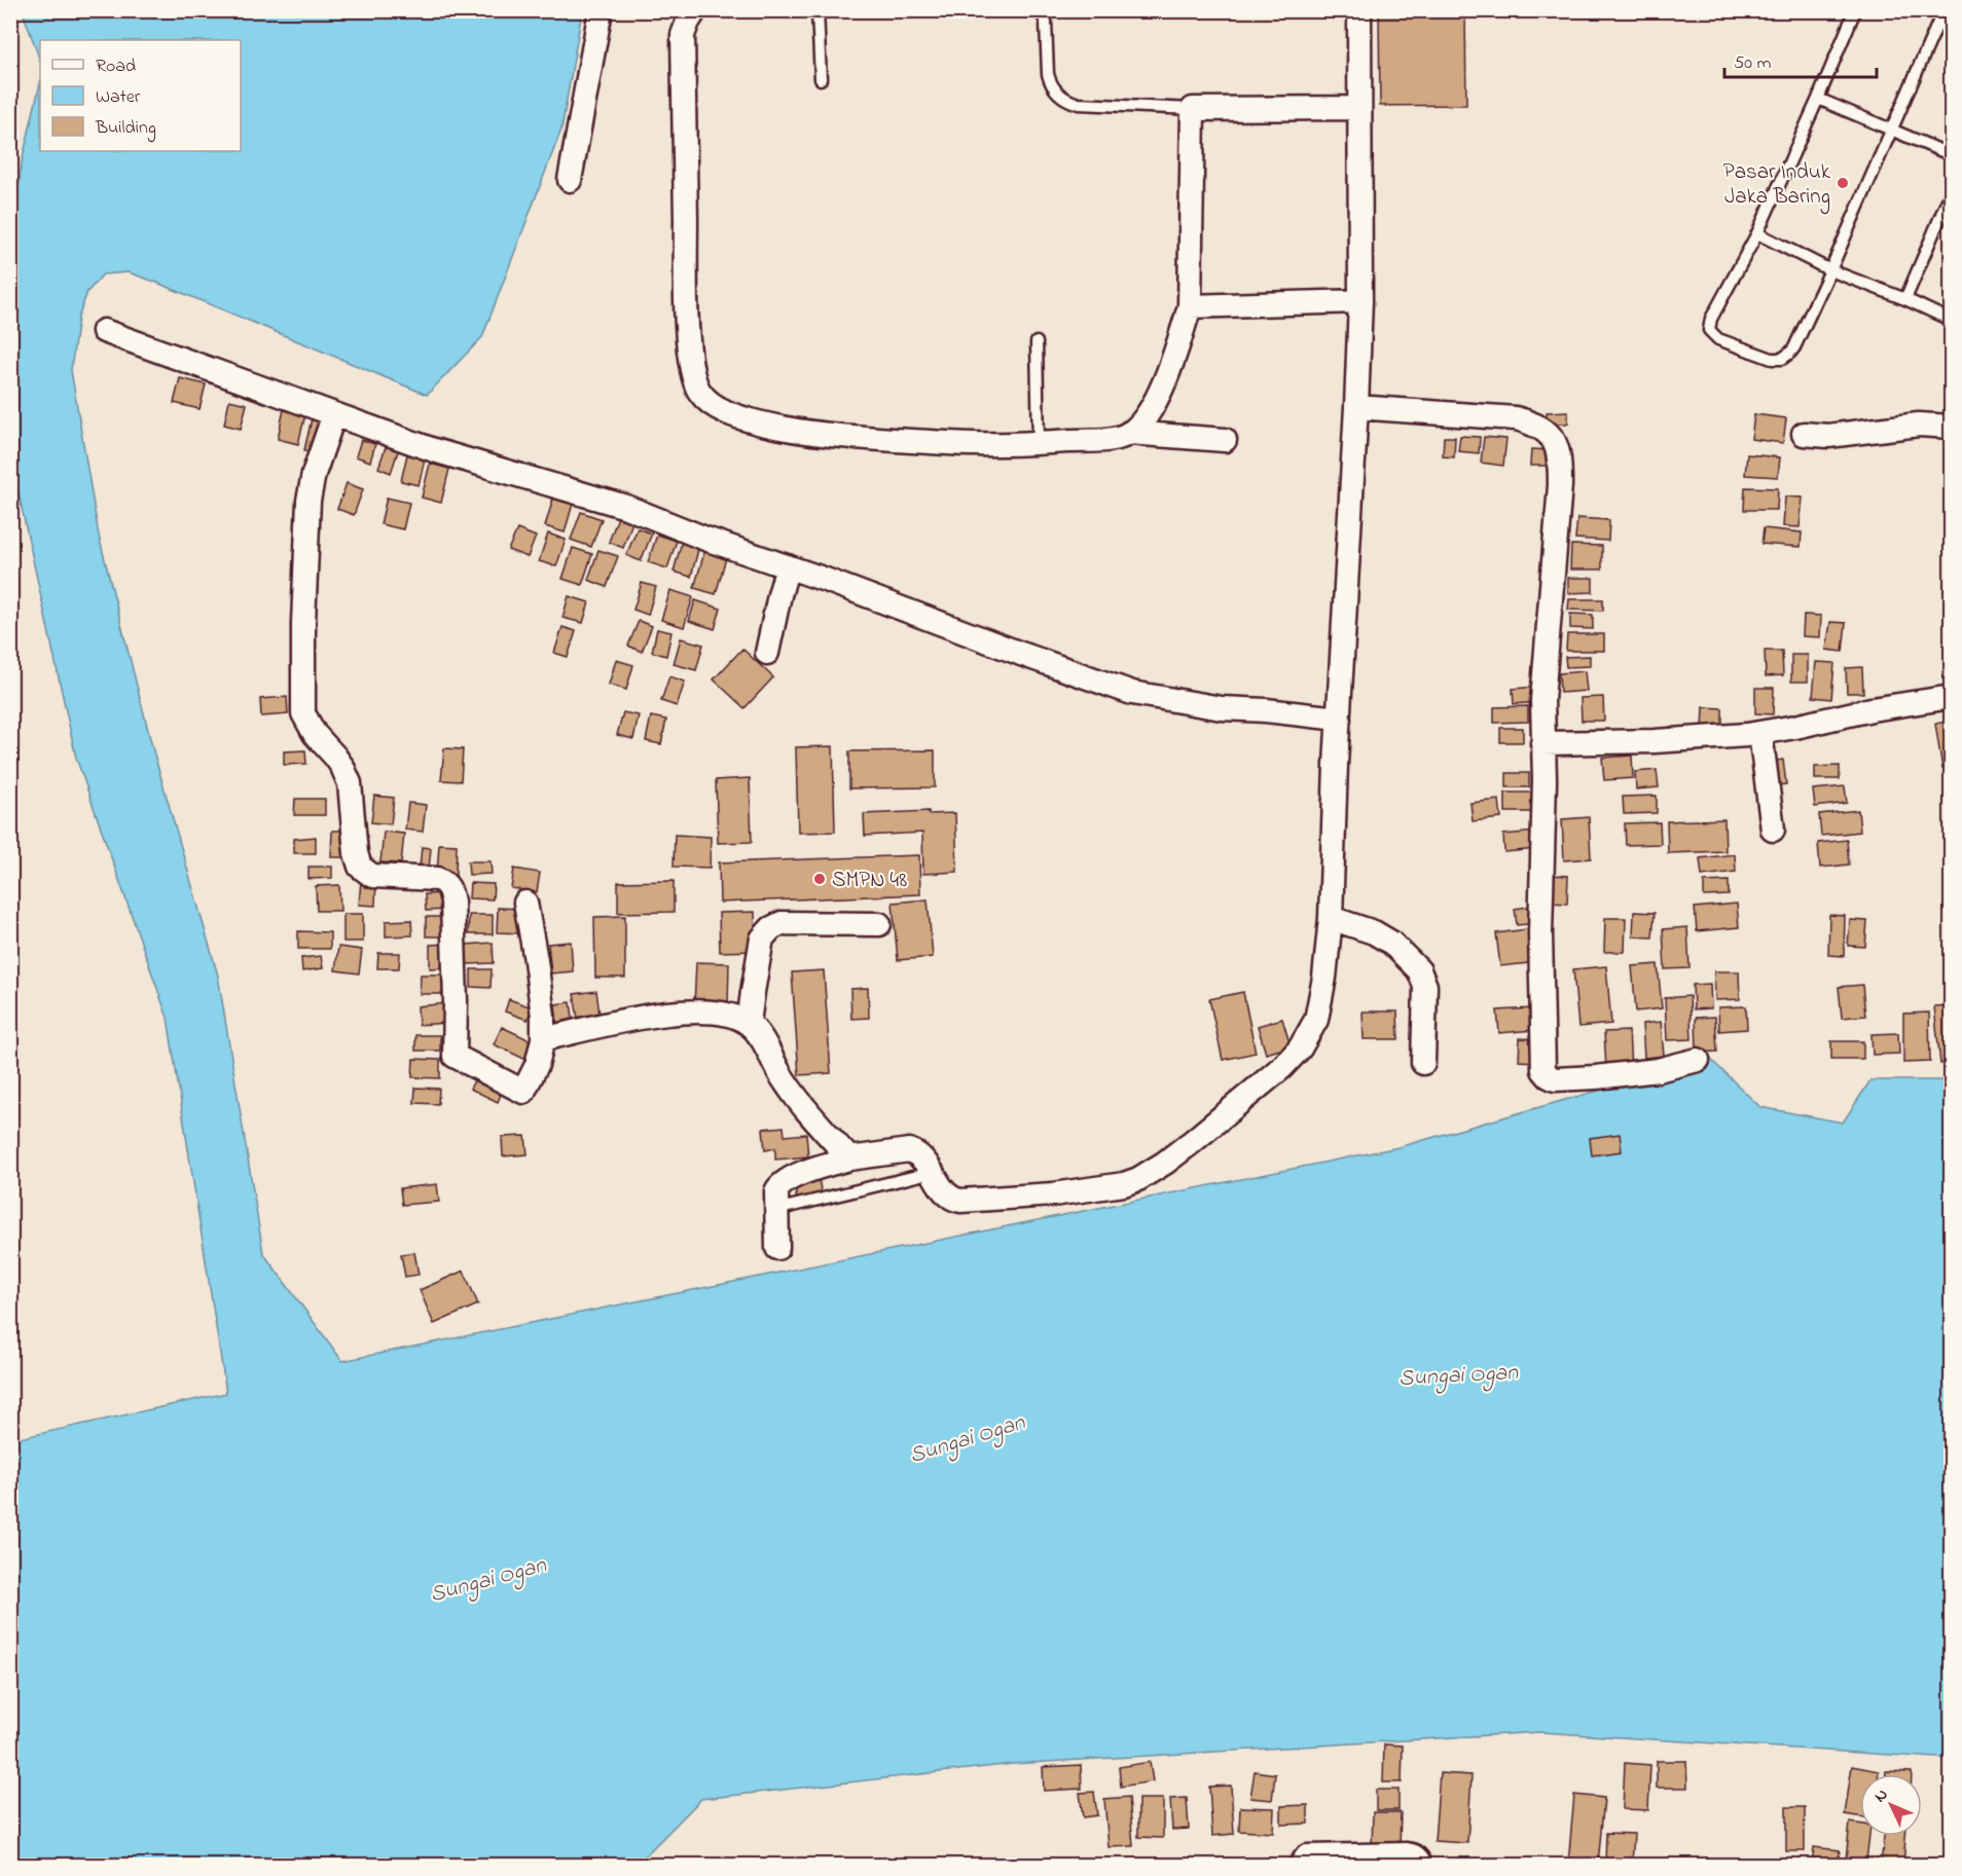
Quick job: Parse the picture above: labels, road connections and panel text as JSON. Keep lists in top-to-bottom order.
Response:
{
  "water": ["Sungai Ogan"],
  "places": ["Pasar Induk Jaka Baring", "SMPN 48"],
  "legend": ["Road", "Water", "Building"],
  "scale_bar": "50 m",
  "north": "top left"
}
